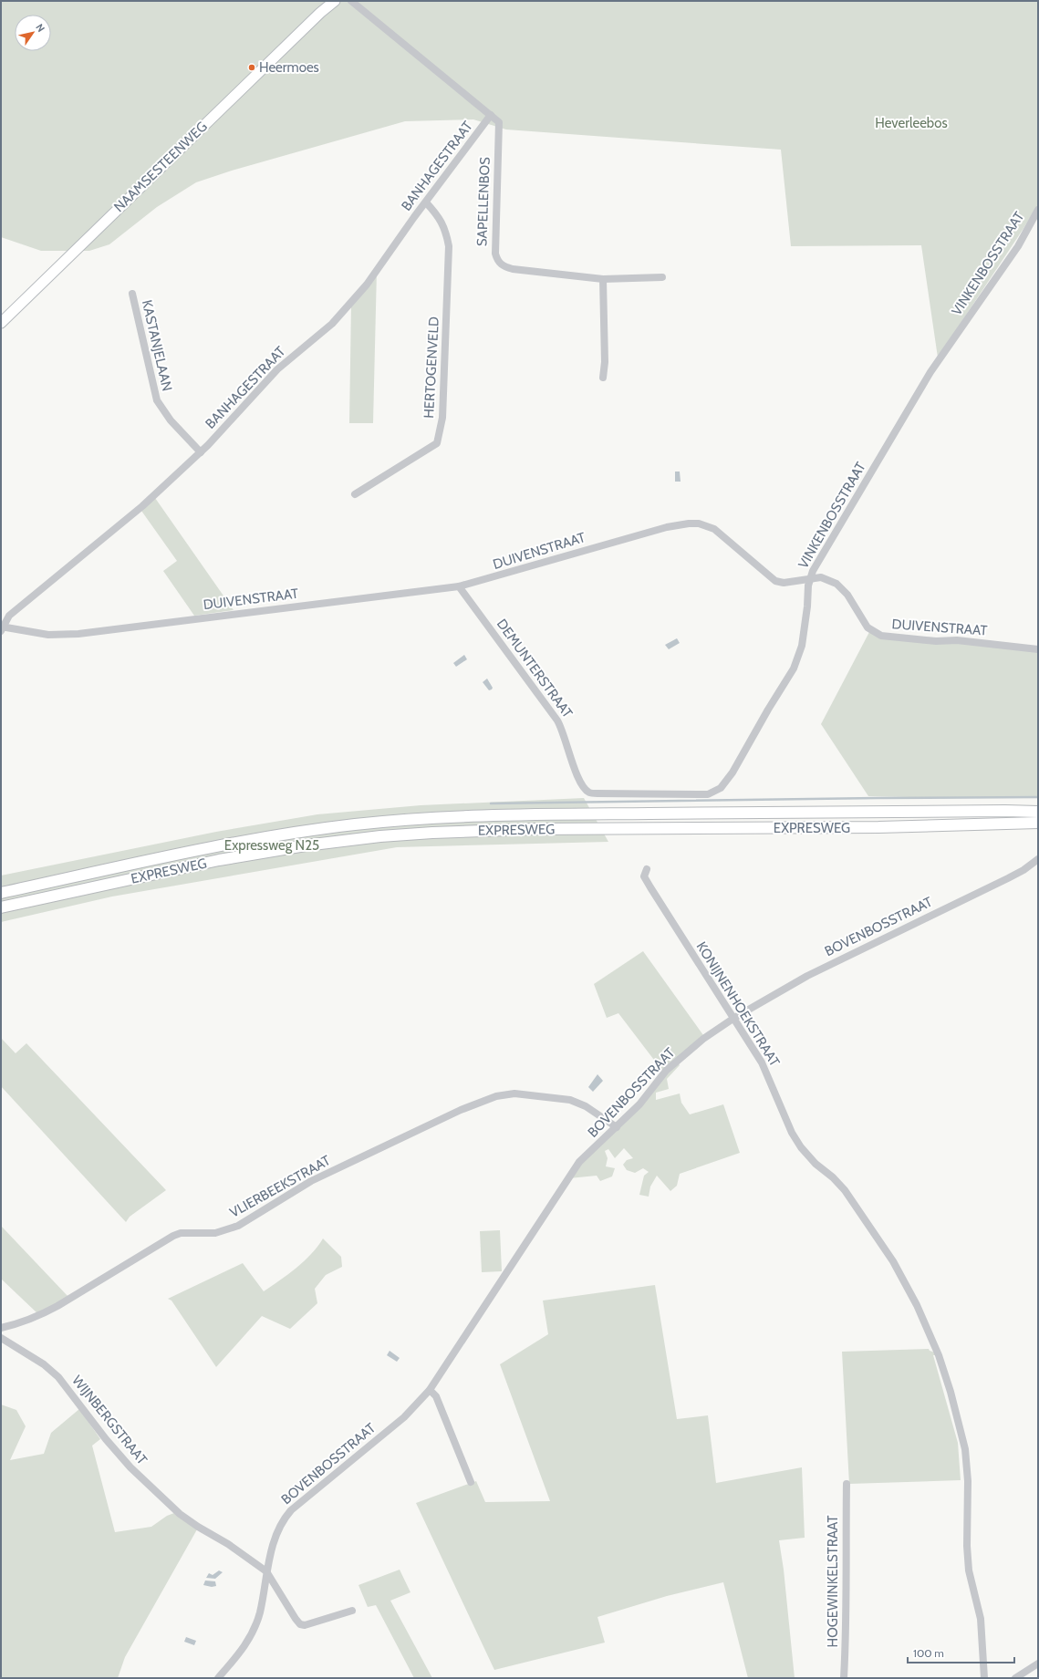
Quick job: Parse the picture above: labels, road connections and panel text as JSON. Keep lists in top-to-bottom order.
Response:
{
  "streets": {
    "highway": ["EXPRESWEG"],
    "main road": ["NAAMSESTEENWEG"],
    "street": [
      "BANHAGESTRAAT",
      "SAPELLENBOS",
      "VINKENBOSSTRAAT",
      "KASTANJELAAN",
      "HERTOGENVELD",
      "DUIVENSTRAAT",
      "DEMUNTERSTRAAT",
      "BOVENBOSSTRAAT",
      "KONIJNENHOEKSTRAAT",
      "VLIERBEEKSTRAAT",
      "WIJNBERGSTRAAT",
      "HOGEWINKELSTRAAT"
    ]
  },
  "crossings": [
    ["BANHAGESTRAAT", "SAPELLENBOS"],
    ["BANHAGESTRAAT", "KASTANJELAAN"],
    ["BANHAGESTRAAT", "HERTOGENVELD"],
    ["BANHAGESTRAAT", "DUIVENSTRAAT"],
    ["VINKENBOSSTRAAT", "DUIVENSTRAAT"],
    ["VINKENBOSSTRAAT", "DEMUNTERSTRAAT"],
    ["DUIVENSTRAAT", "DEMUNTERSTRAAT"],
    ["BOVENBOSSTRAAT", "KONIJNENHOEKSTRAAT"],
    ["BOVENBOSSTRAAT", "VLIERBEEKSTRAAT"],
    ["BOVENBOSSTRAAT", "WIJNBERGSTRAAT"]
  ],
  "parks": ["Heverleebos", "Expressweg N25"],
  "places": ["Heermoes"],
  "scale_bar": "100 m",
  "north": "top right"
}
